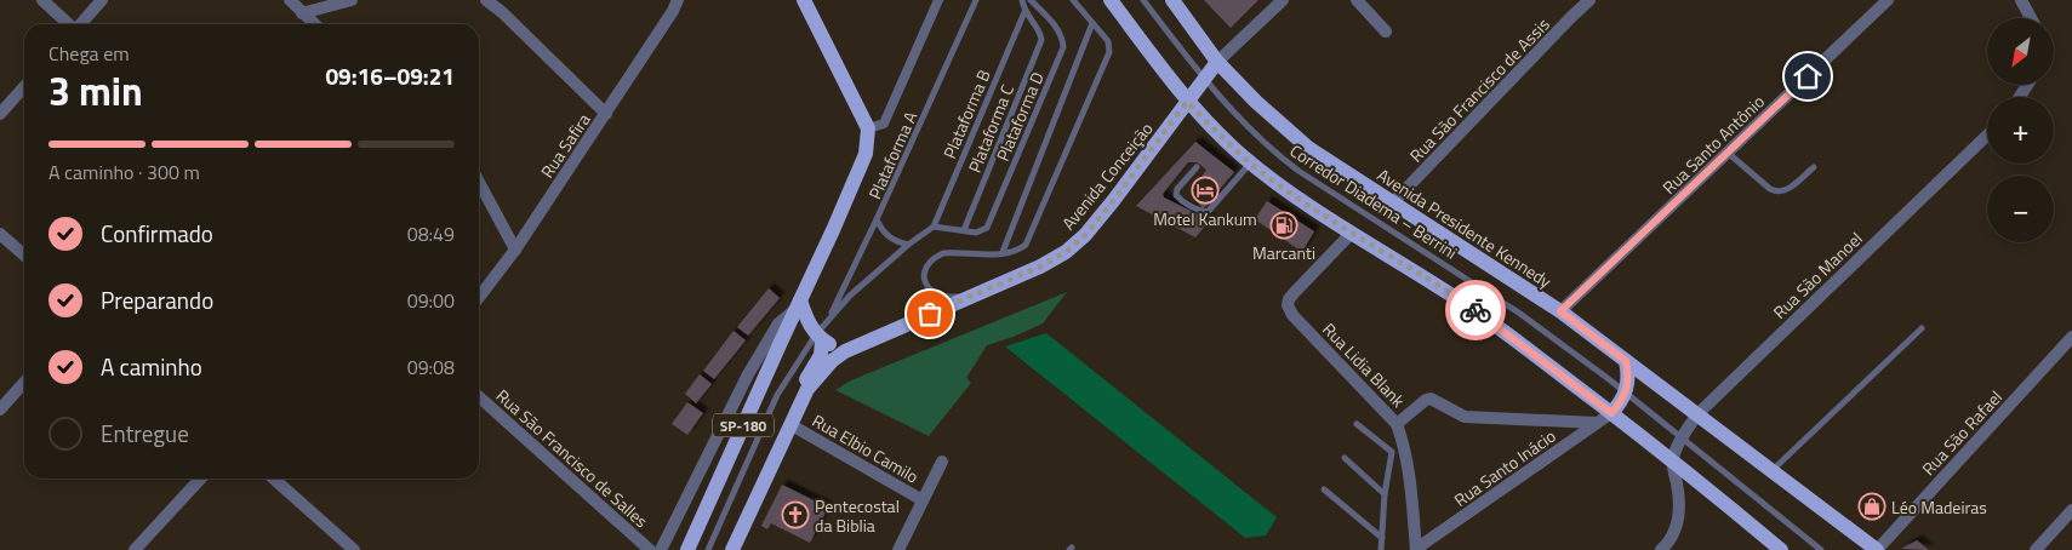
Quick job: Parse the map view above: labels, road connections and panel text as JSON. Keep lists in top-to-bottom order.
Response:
{
  "streets": {
    "main road": ["Avenida Conceição", "Avenida Presidente Kennedy", "SP-180"],
    "street": [
      "Rua São Francisco de Assis",
      "Rua Santo Antônio",
      "Rua Safira",
      "Rua São Manoel",
      "Rua Lidia Blank",
      "Rua São Rafael",
      "Rua Elbio Camilo",
      "Rua São Francisco de Salles",
      "Rua Santo Inácio"
    ],
    "lane": [
      "Plataforma B",
      "Plataforma D",
      "Plataforma C",
      "Plataforma A",
      "Corredor Diadema – Berrini"
    ]
  },
  "crossings": [
    ["Rua São Francisco de Assis", "Avenida Presidente Kennedy"],
    ["Plataforma B", "Plataforma C"],
    ["Plataforma D", "Plataforma C"],
    ["Rua Santo Antônio", "Avenida Presidente Kennedy"],
    ["Avenida Conceição", "Corredor Diadema – Berrini"],
    ["Avenida Conceição", "Avenida Presidente Kennedy"],
    ["Avenida Conceição", "Rua Elbio Camilo"],
    ["Corredor Diadema – Berrini", "Rua São Manoel"],
    ["Avenida Presidente Kennedy", "Rua São Manoel"],
    ["Avenida Presidente Kennedy", "Rua São Rafael"],
    ["Rua Lidia Blank", "Rua Santo Inácio"]
  ],
  "places": {
    "hotel": ["Motel Kankum"],
    "fuel station": ["Marcanti"],
    "shop": ["Léo Madeiras"],
    "church": ["Pentecostal da Biblia"]
  },
  "north": "bottom left",
  "page": {
    "map_buttons": ["+", "−"],
    "heading": ["3 min", "Chega em", "09:16–09:21"],
    "bar": "A caminho · 300 m",
    "list": [
      ["Confirmado", "08:49"],
      ["Preparando", "09:00"],
      ["A caminho", "09:08"],
      "Entregue"
    ]
  }
}
